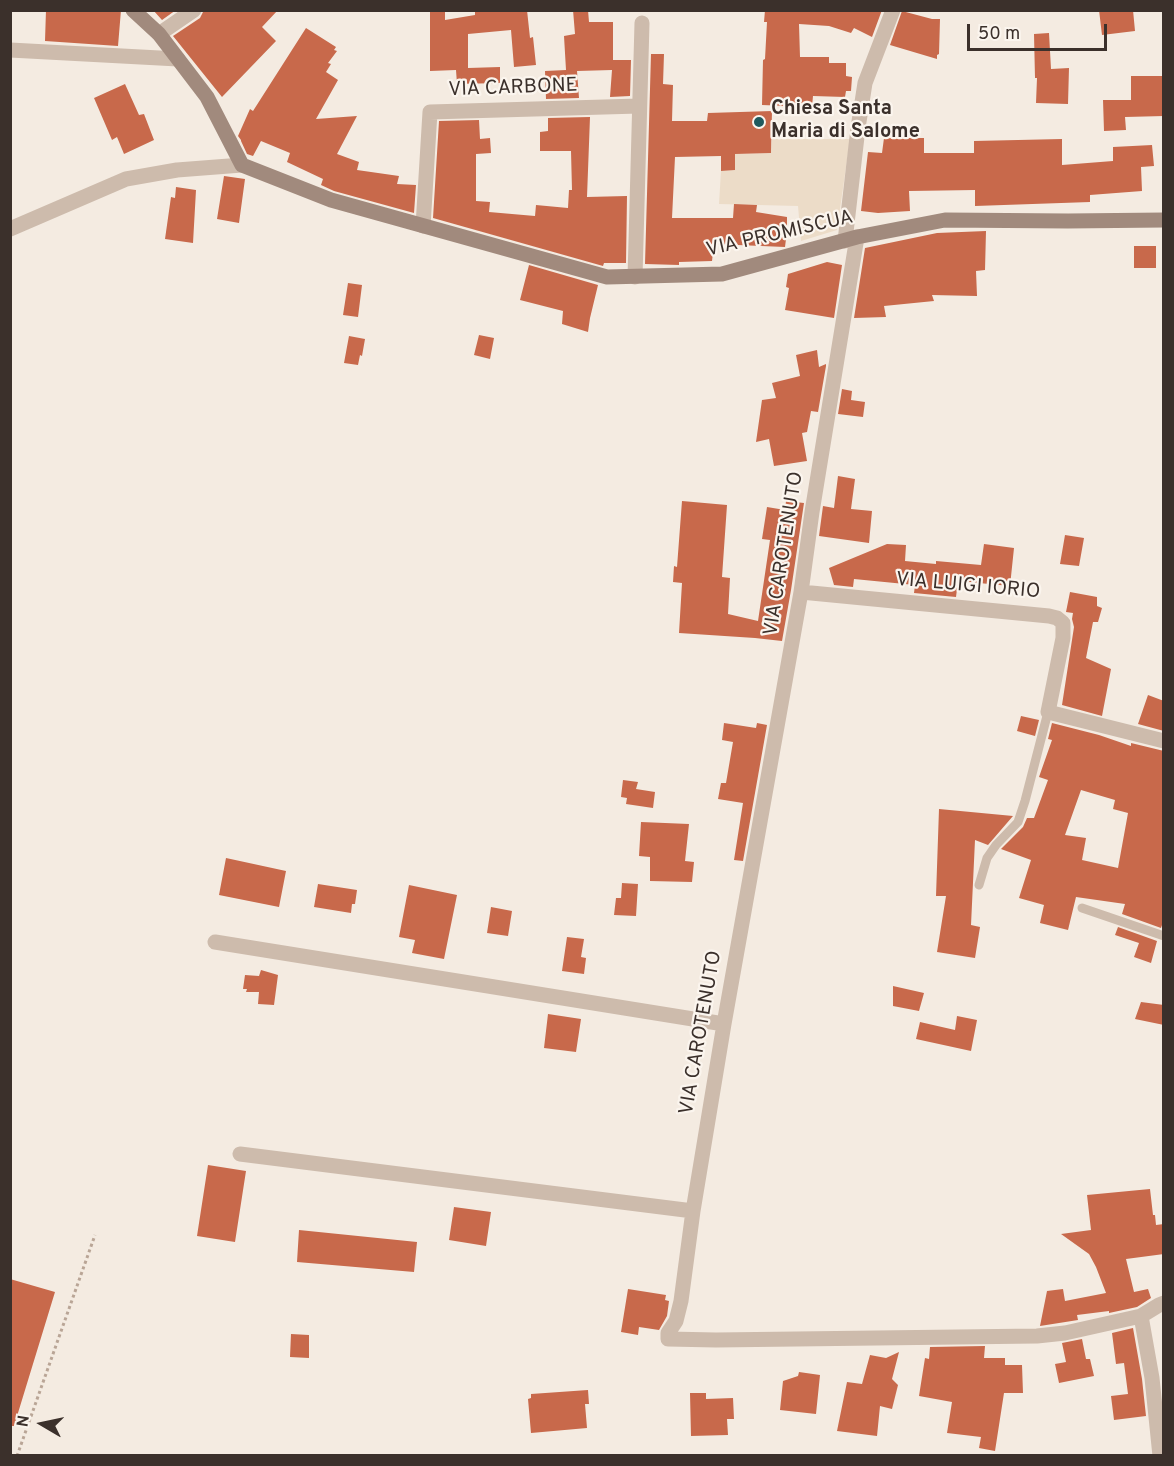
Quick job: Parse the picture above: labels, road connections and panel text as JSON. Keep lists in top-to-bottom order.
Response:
{
  "streets": {
    "street": [
      "VIA CARBONE",
      "VIA PROMISCUA",
      "VIA CAROTENUTO",
      "VIA LUIGI IORIO"
    ]
  },
  "crossings": [
    ["VIA CARBONE", "VIA PROMISCUA"],
    ["VIA PROMISCUA", "VIA CAROTENUTO"],
    ["VIA CAROTENUTO", "VIA LUIGI IORIO"]
  ],
  "places": ["Chiesa Santa Maria di Salome"],
  "scale_bar": "50 m",
  "north": "left"
}
